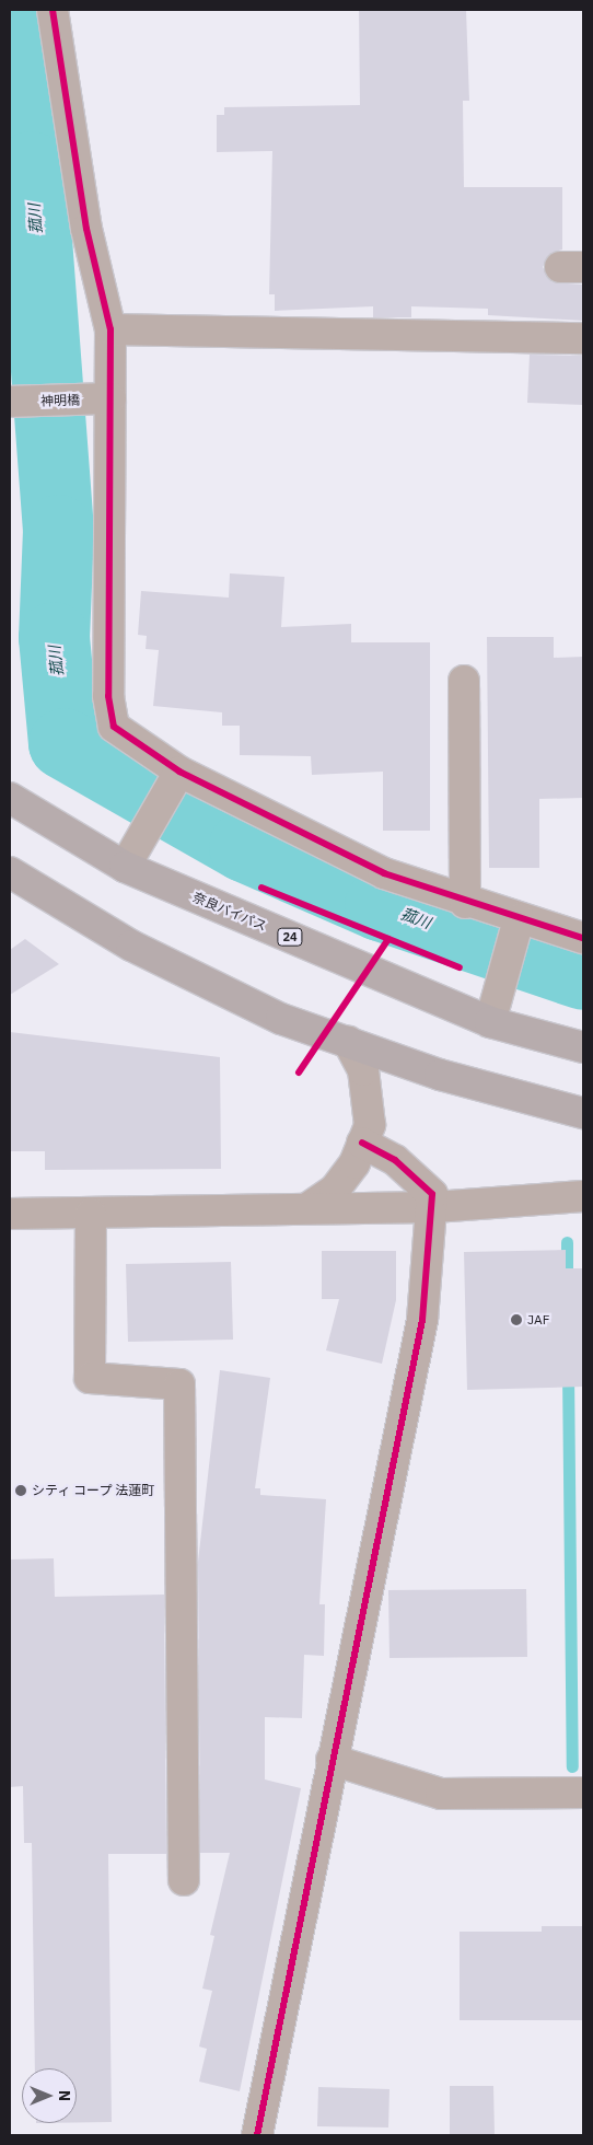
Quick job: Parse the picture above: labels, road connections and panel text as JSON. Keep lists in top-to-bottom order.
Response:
{
  "streets": {
    "highway": ["奈良バイパス", "24"],
    "street": ["神明橋"]
  },
  "water": ["菰川"],
  "places": ["JAF", "シティ コープ 法蓮町"],
  "north": "right"
}
